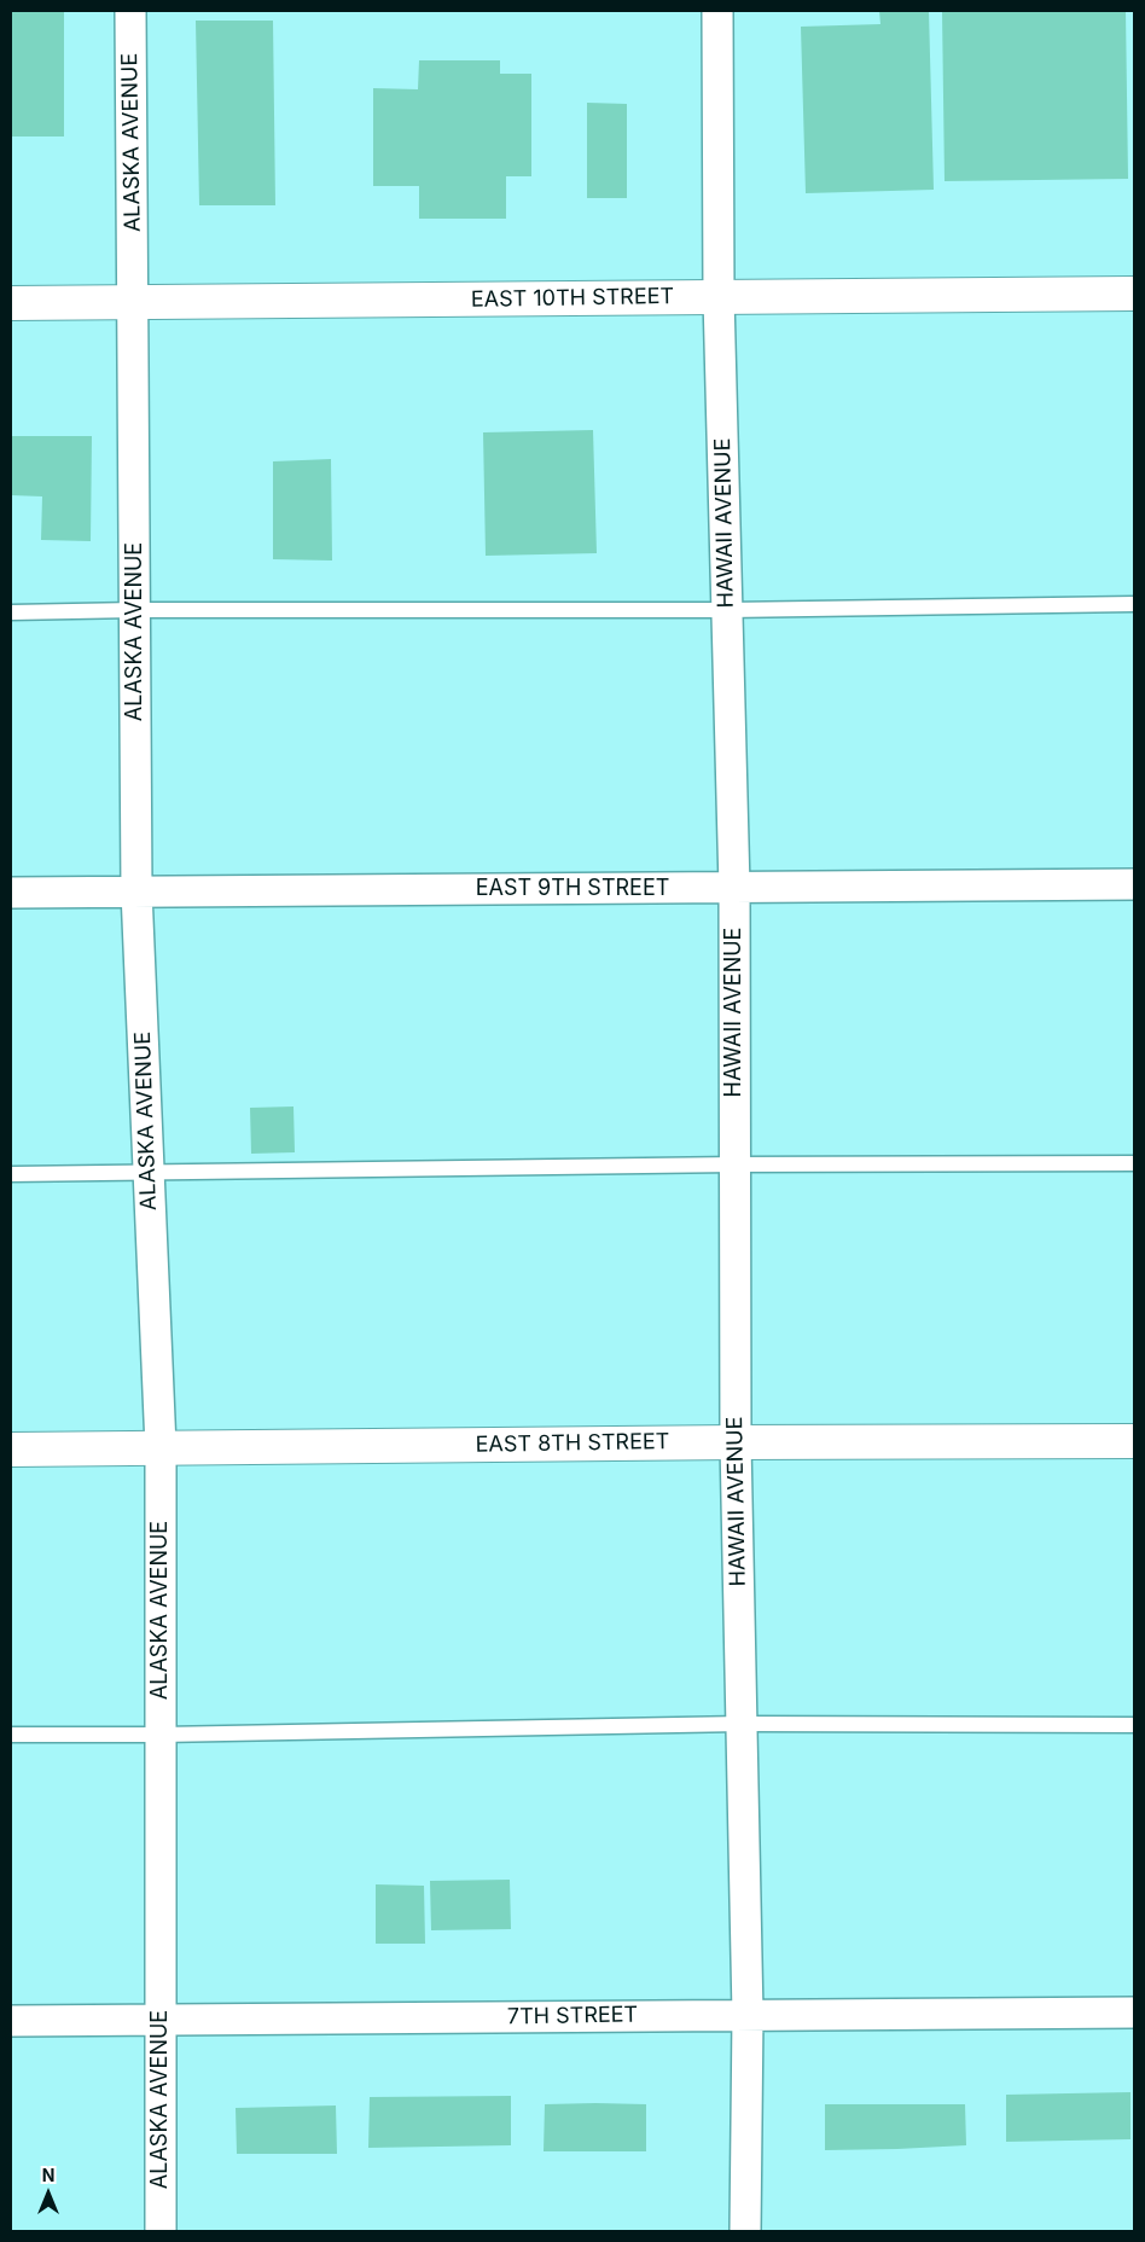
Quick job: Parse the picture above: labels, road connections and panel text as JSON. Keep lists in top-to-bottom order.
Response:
{
  "streets": {
    "main road": ["EAST 10TH STREET", "EAST 8TH STREET"],
    "street": [
      "ALASKA AVENUE",
      "HAWAII AVENUE",
      "EAST 9TH STREET",
      "7TH STREET"
    ]
  },
  "crossings": [
    ["ALASKA AVENUE", "EAST 10TH STREET"],
    ["ALASKA AVENUE", "EAST 9TH STREET"],
    ["ALASKA AVENUE", "EAST 8TH STREET"],
    ["ALASKA AVENUE", "7TH STREET"],
    ["EAST 10TH STREET", "HAWAII AVENUE"],
    ["HAWAII AVENUE", "EAST 9TH STREET"],
    ["HAWAII AVENUE", "EAST 8TH STREET"],
    ["HAWAII AVENUE", "7TH STREET"]
  ],
  "north": "top"
}
